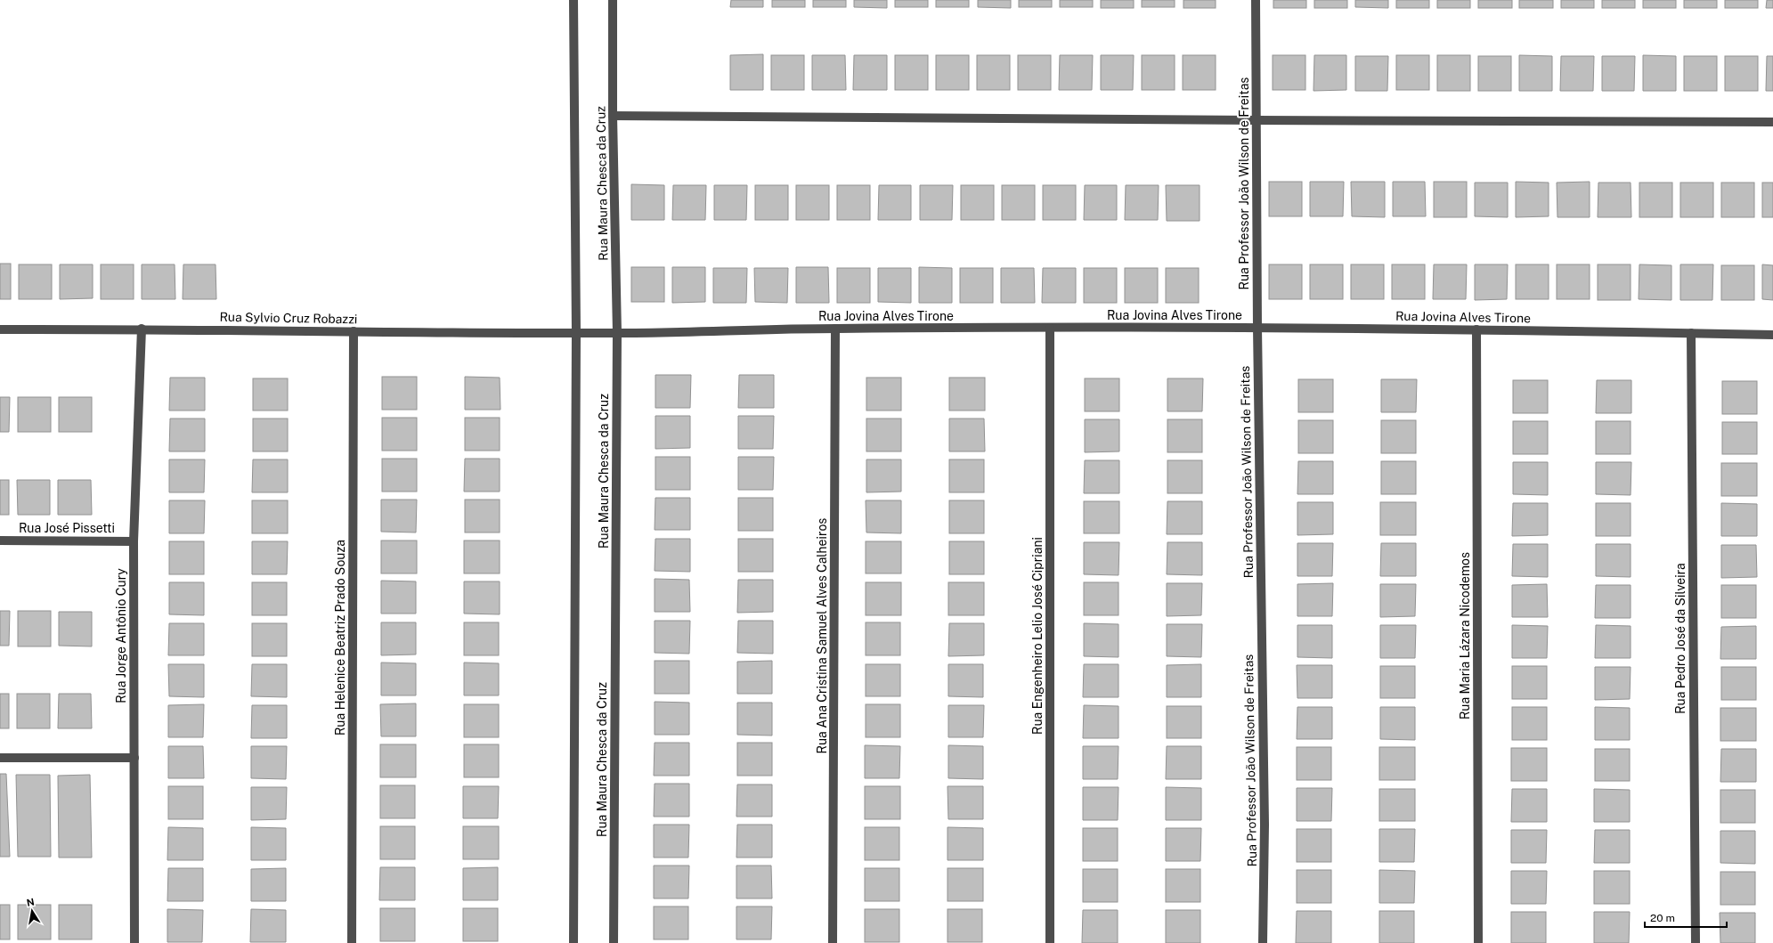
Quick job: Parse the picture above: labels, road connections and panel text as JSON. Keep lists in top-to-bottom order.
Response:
{
  "streets": {
    "street": [
      "Rua Maura Chesca da Cruz",
      "Rua Professor João Wilson de Freitas",
      "Rua Jovina Alves Tirone",
      "Rua Sylvio Cruz Robazzi",
      "Rua José Pissetti",
      "Rua Jorge Antônio Cury",
      "Rua Ana Cristina Samuel Alves Calheiros",
      "Rua Engenheiro Lelio José Cipriani",
      "Rua Maria Lázara Nicodemos",
      "Rua Helenice Beatriz Prado Souza",
      "Rua Pedro José da Silveira"
    ]
  },
  "crossings": [
    ["Rua Maura Chesca da Cruz", "Rua Jovina Alves Tirone"],
    ["Rua Maura Chesca da Cruz", "Rua Sylvio Cruz Robazzi"],
    ["Rua Professor João Wilson de Freitas", "Rua Jovina Alves Tirone"],
    ["Rua Jovina Alves Tirone", "Rua Sylvio Cruz Robazzi"],
    ["Rua Jovina Alves Tirone", "Rua Ana Cristina Samuel Alves Calheiros"],
    ["Rua Jovina Alves Tirone", "Rua Engenheiro Lelio José Cipriani"],
    ["Rua Jovina Alves Tirone", "Rua Maria Lázara Nicodemos"],
    ["Rua Jovina Alves Tirone", "Rua Pedro José da Silveira"],
    ["Rua Sylvio Cruz Robazzi", "Rua Jorge Antônio Cury"],
    ["Rua Sylvio Cruz Robazzi", "Rua Helenice Beatriz Prado Souza"],
    ["Rua José Pissetti", "Rua Jorge Antônio Cury"]
  ],
  "scale_bar": "20 m",
  "north": "top"
}
